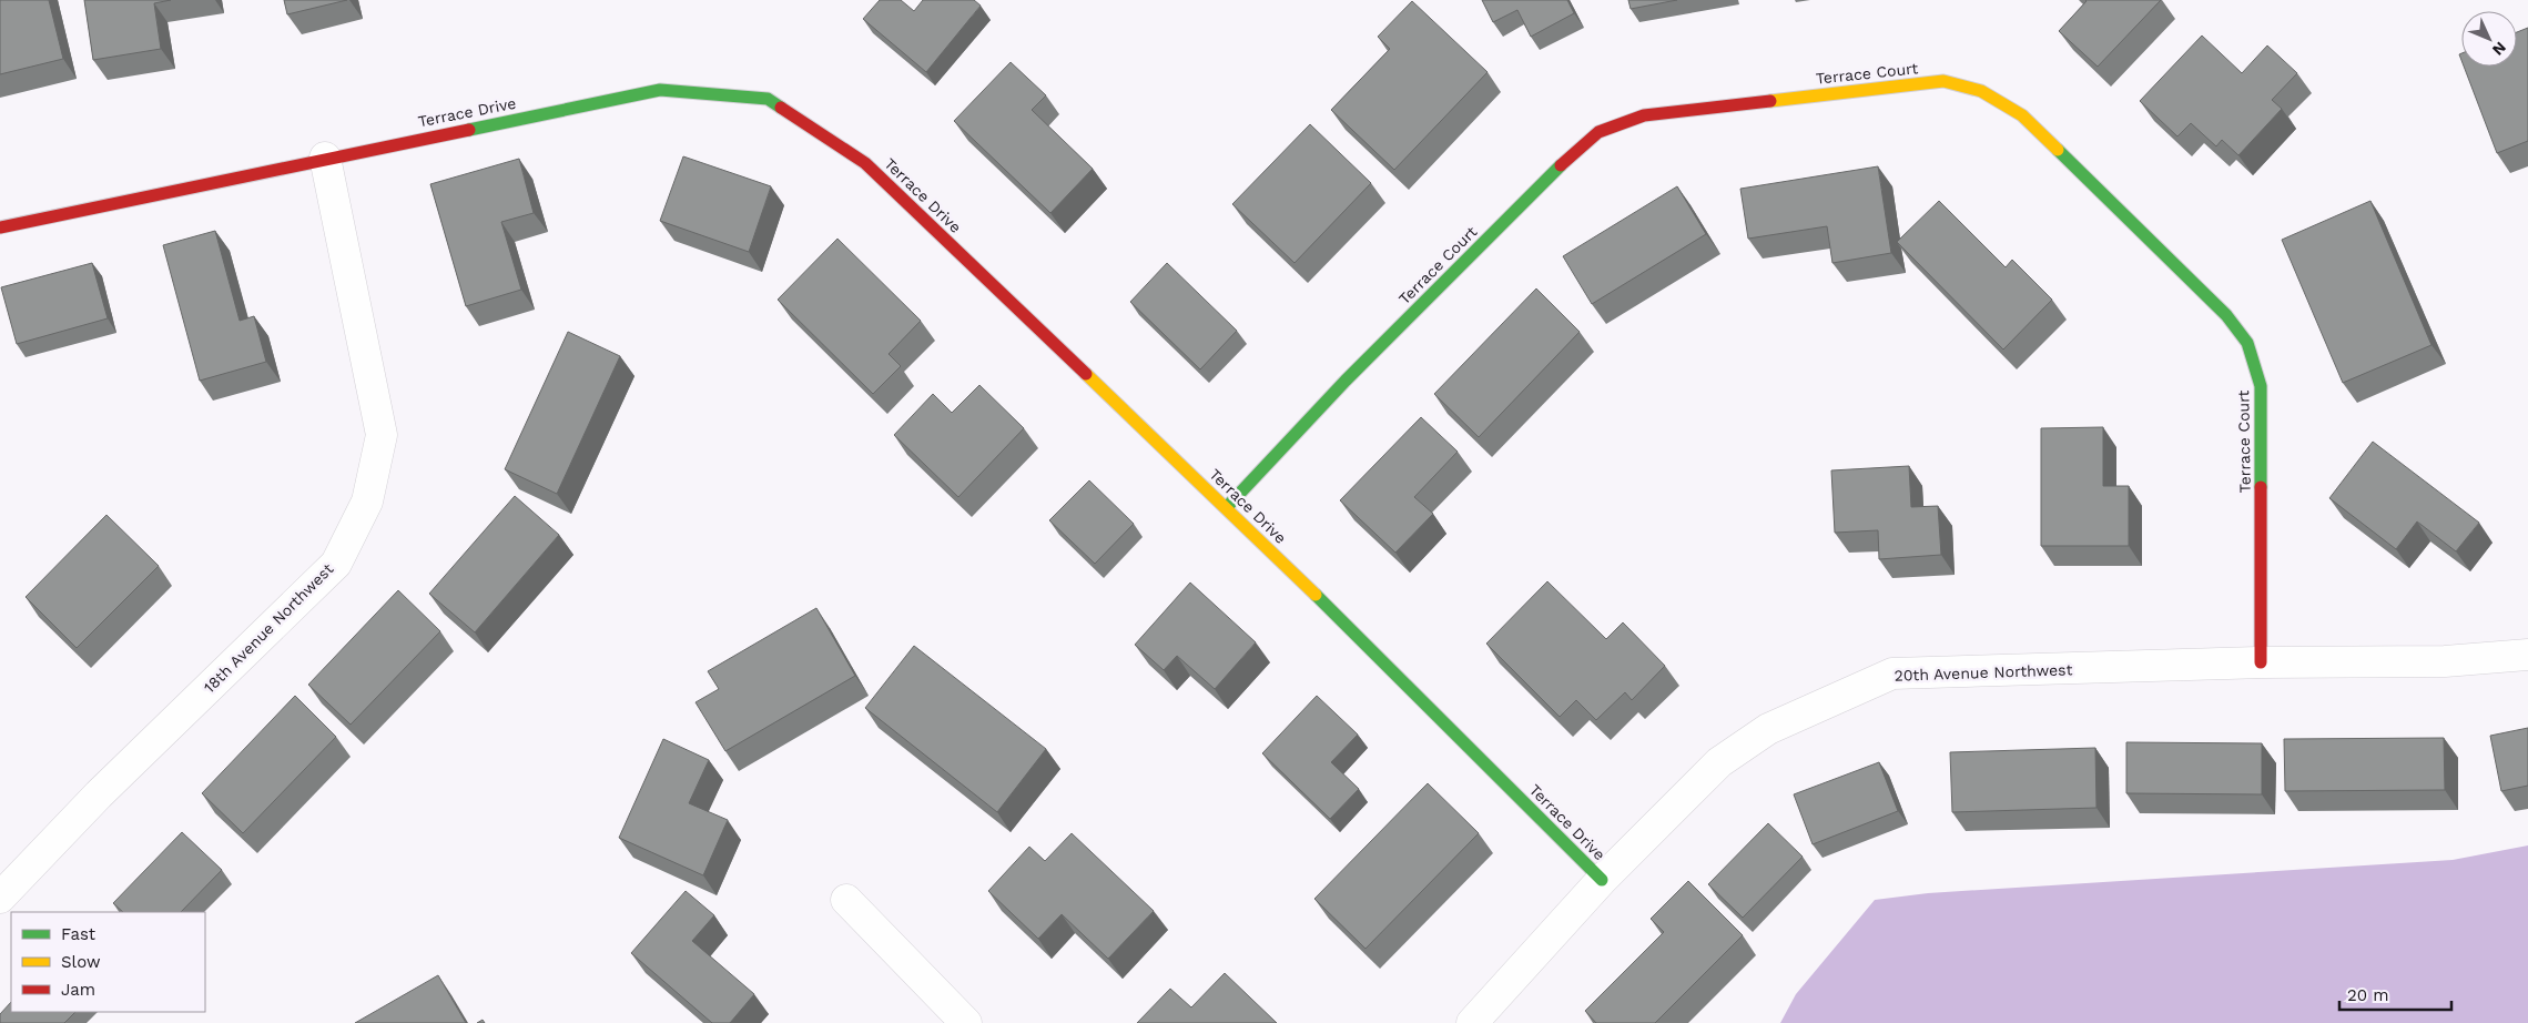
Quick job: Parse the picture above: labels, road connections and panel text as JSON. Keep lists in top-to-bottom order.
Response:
{
  "streets": {
    "street": [
      "Terrace Court",
      "Terrace Drive",
      "18th Avenue Northwest",
      "20th Avenue Northwest"
    ]
  },
  "crossings": [
    ["Terrace Court", "Terrace Drive"],
    ["Terrace Court", "20th Avenue Northwest"],
    ["Terrace Drive", "18th Avenue Northwest"],
    ["Terrace Drive", "20th Avenue Northwest"]
  ],
  "legend": ["Fast", "Slow", "Jam"],
  "scale_bar": "20 m",
  "north": "bottom right"
}
